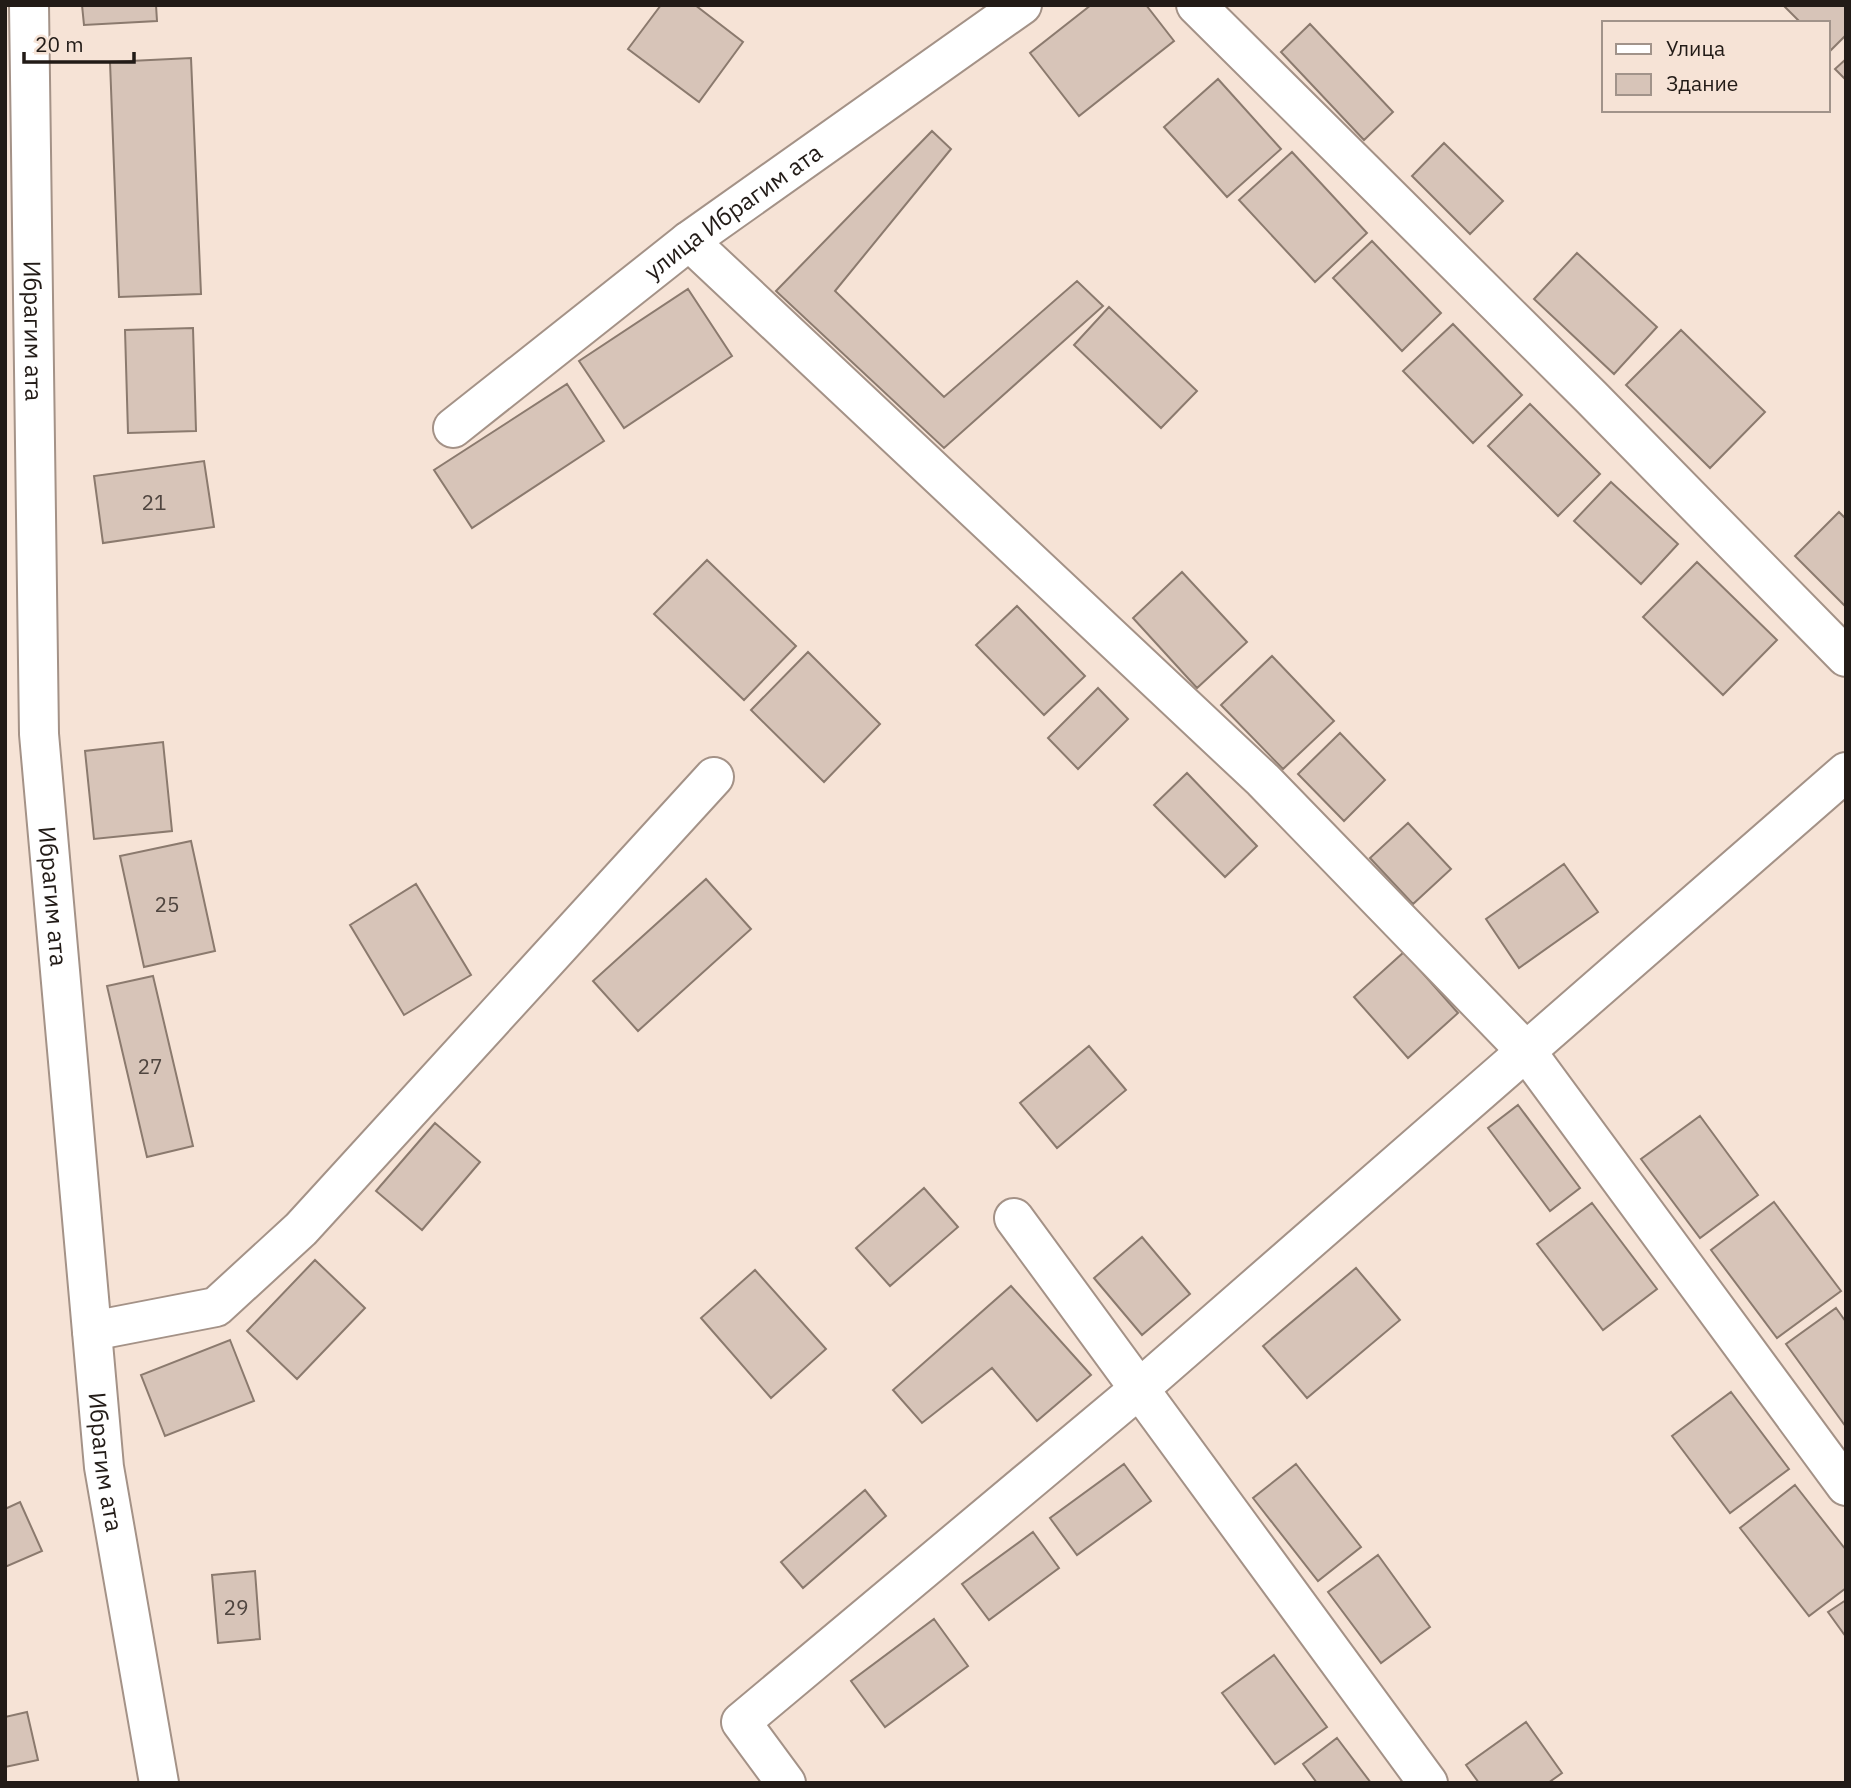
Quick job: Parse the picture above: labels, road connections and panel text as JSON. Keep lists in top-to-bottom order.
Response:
{
  "streets": {
    "street": ["улица Ибрагим ата", "Ибрагим ата"]
  },
  "house_numbers": [
    "21",
    "25",
    "27",
    "29"
  ],
  "legend": ["Улица", "Здание"],
  "scale_bar": "20 m"
}
